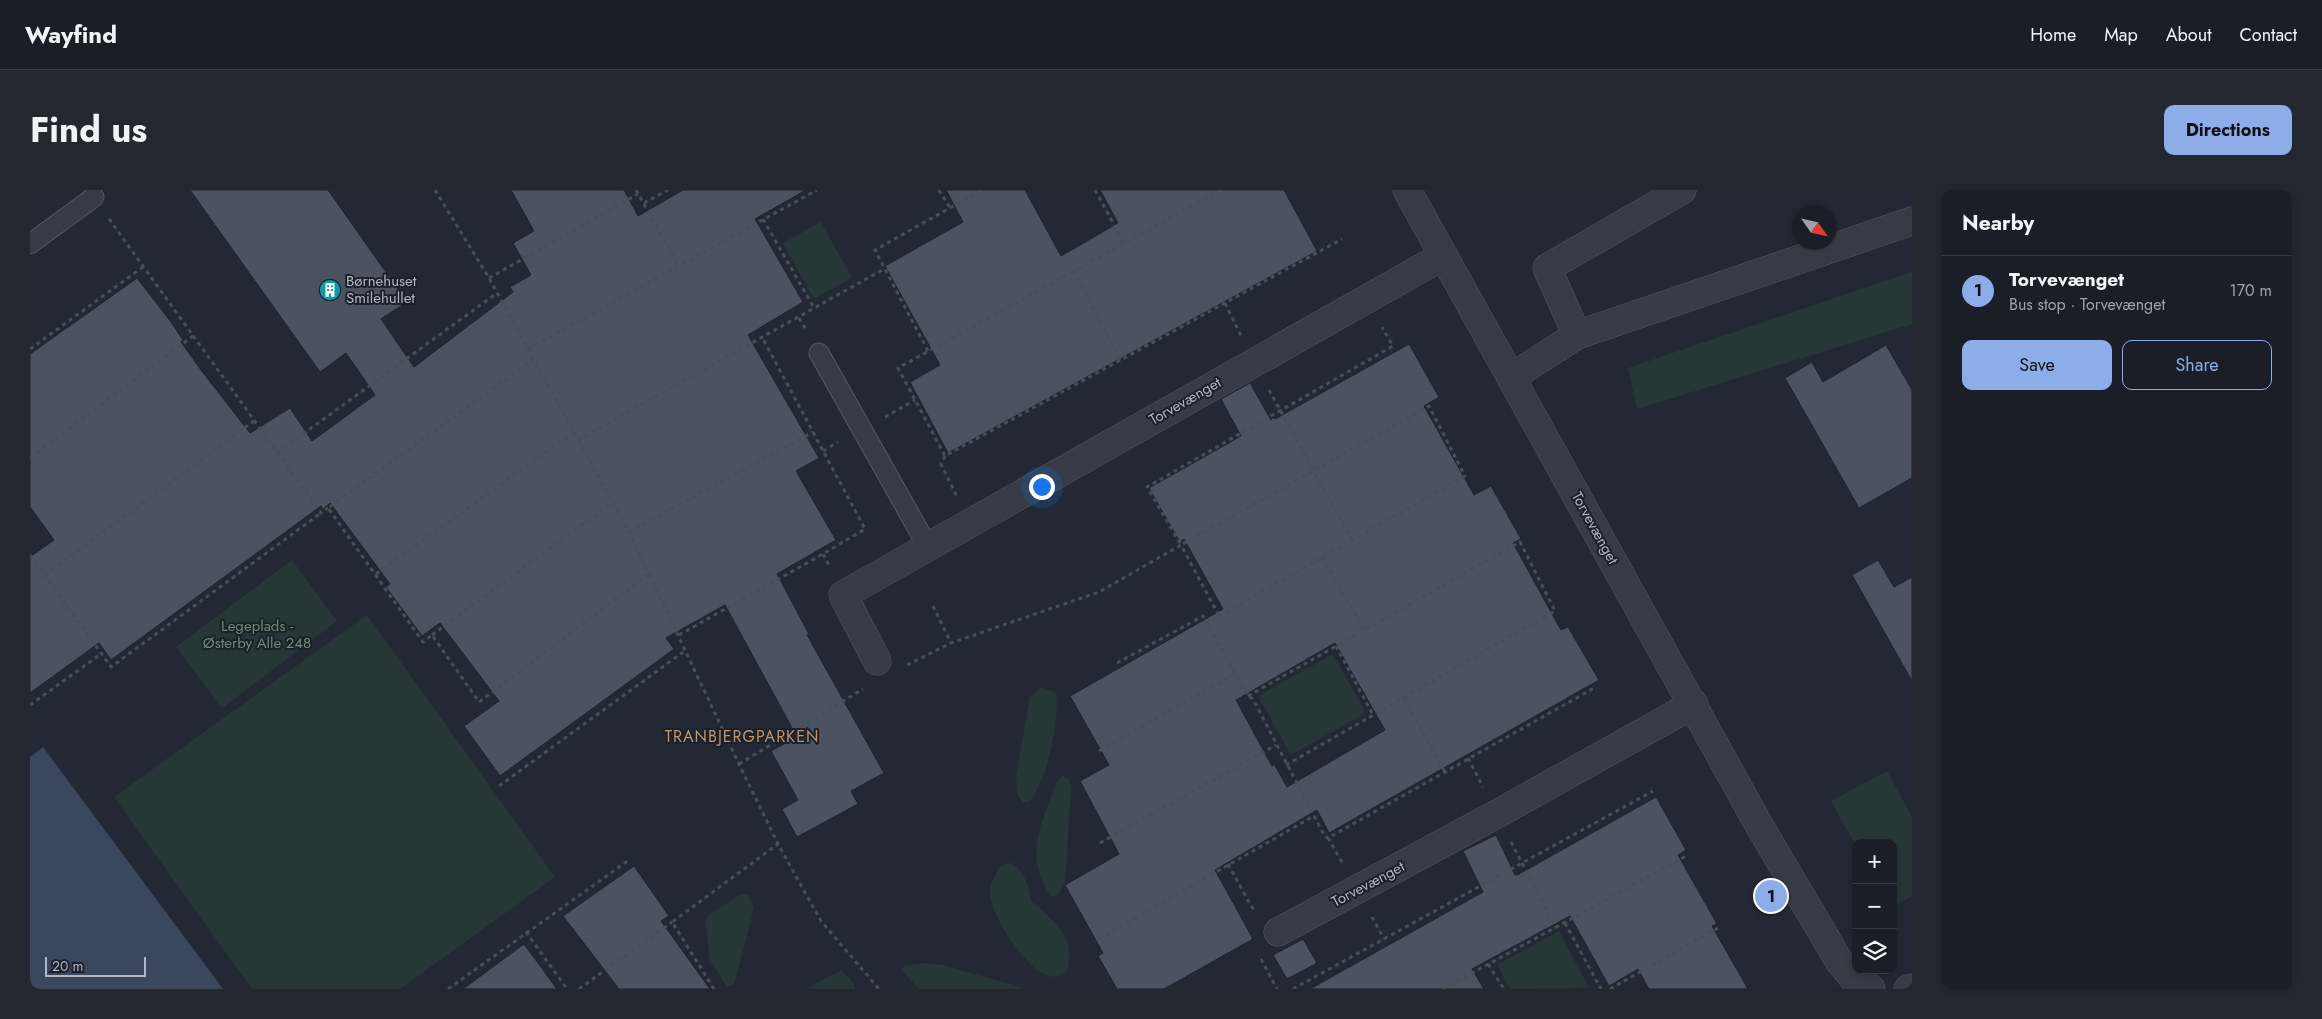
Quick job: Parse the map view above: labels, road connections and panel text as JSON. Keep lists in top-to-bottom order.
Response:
{
  "streets": {
    "street": ["Torvevænget"]
  },
  "districts": ["TRANBJERGPARKEN"],
  "parks": ["Legeplads - Østerby Alle 248"],
  "places": {
    "building": ["Børnehuset Smilehullet"]
  },
  "scale_bar": "20 m",
  "north": "bottom right",
  "page": {
    "header": "Wayfind",
    "nav": [
      "Home",
      "Map",
      "About",
      "Contact"
    ],
    "title": "Find us",
    "buttons": [
      "Directions",
      ["Save", "Share"]
    ],
    "heading": "Nearby",
    "list": [
      {
        "mark": "1",
        "name": "Torvevænget",
        "note": "Bus stop · Torvevænget",
        "value": "170 m"
      }
    ],
    "map_buttons": ["+", "−"],
    "pins": "1",
    "scale": "20 m"
  }
}
